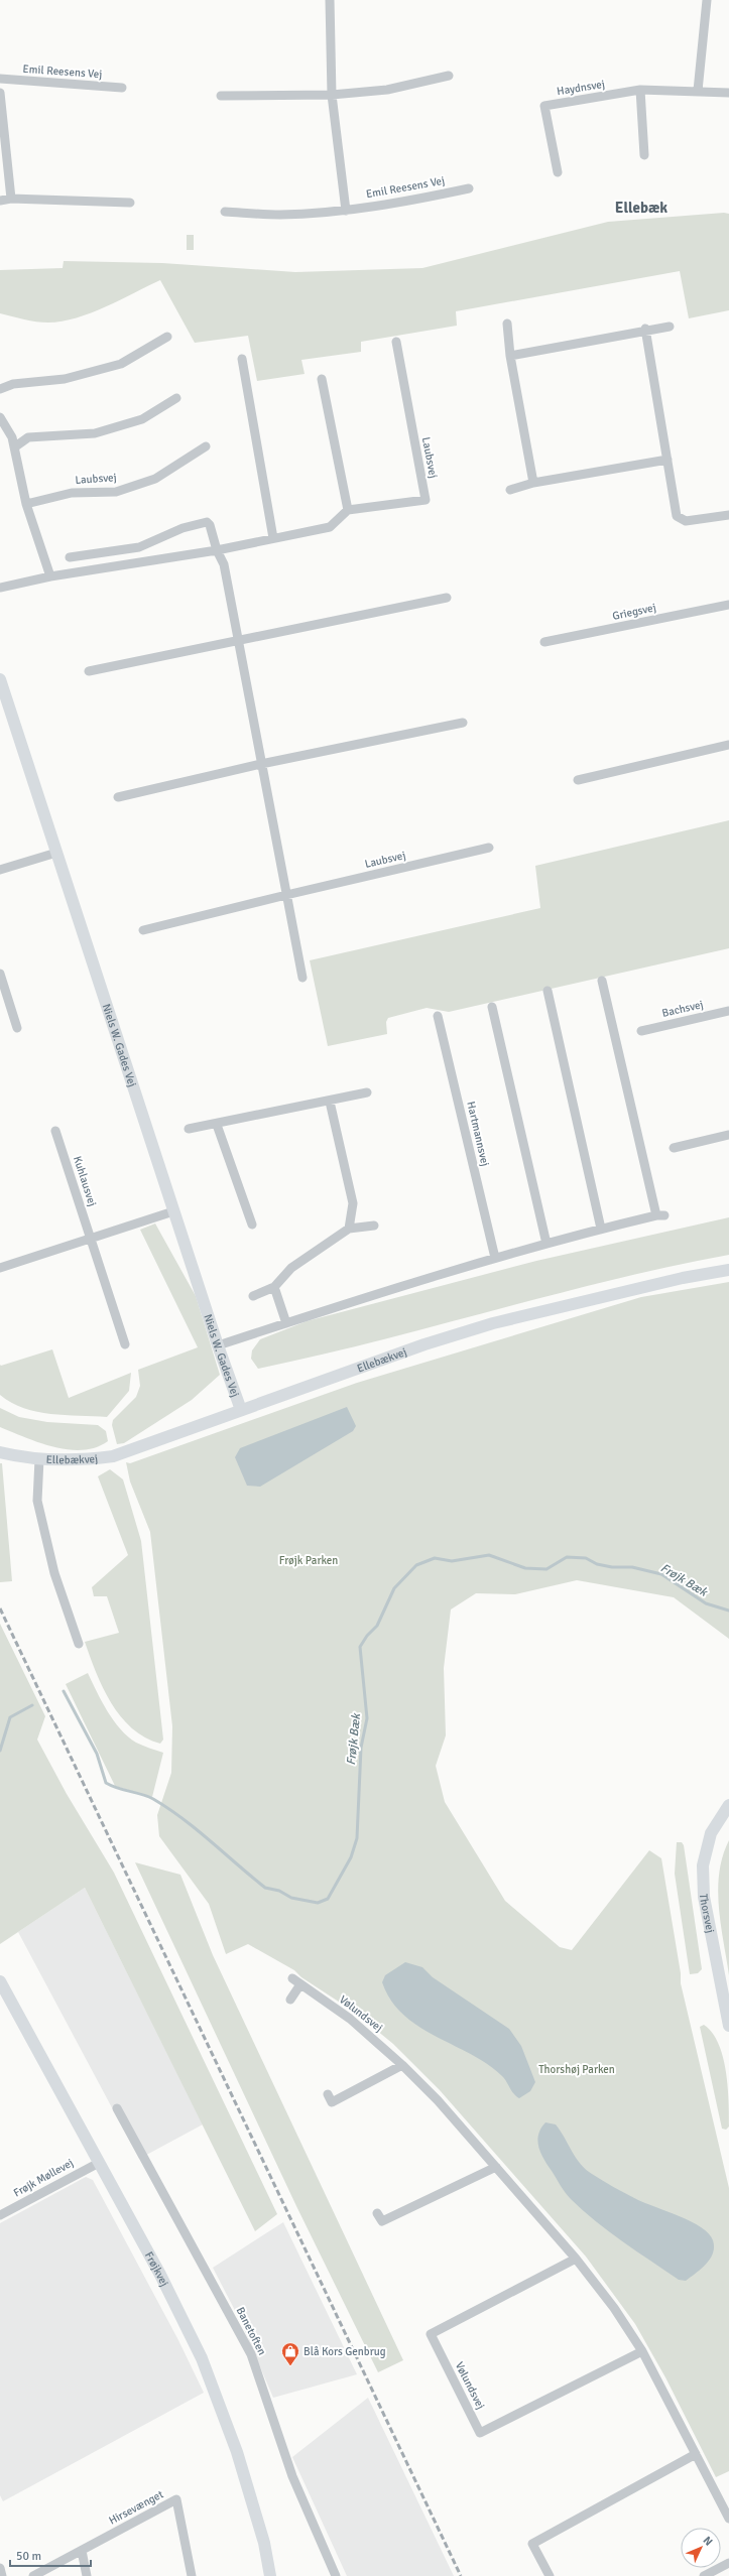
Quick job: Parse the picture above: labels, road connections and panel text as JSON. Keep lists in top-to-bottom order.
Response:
{
  "streets": {
    "street": [
      "Emil Reesens Vej",
      "Haydnsvej",
      "Laubsvej",
      "Griegsvej",
      "Bachsvej",
      "Niels W. Gades Vej",
      "Hartmannsvej",
      "Kuhlausvej",
      "Ellebækvej",
      "Thorsvej",
      "Vølundsvej",
      "Frøjk Møllevej",
      "Frøjkvej",
      "Banetoften",
      "Hirsevænget"
    ]
  },
  "crossings": [
    ["Niels W. Gades Vej", "Ellebækvej"],
    ["Frøjk Møllevej", "Frøjkvej"]
  ],
  "districts": ["Ellebæk"],
  "water": ["Frøjk Bæk"],
  "parks": ["Frøjk Parken", "Thorshøj Parken"],
  "places": {
    "shop": ["Blå Kors Genbrug"]
  },
  "scale_bar": "50 m",
  "north": "top right"
}
